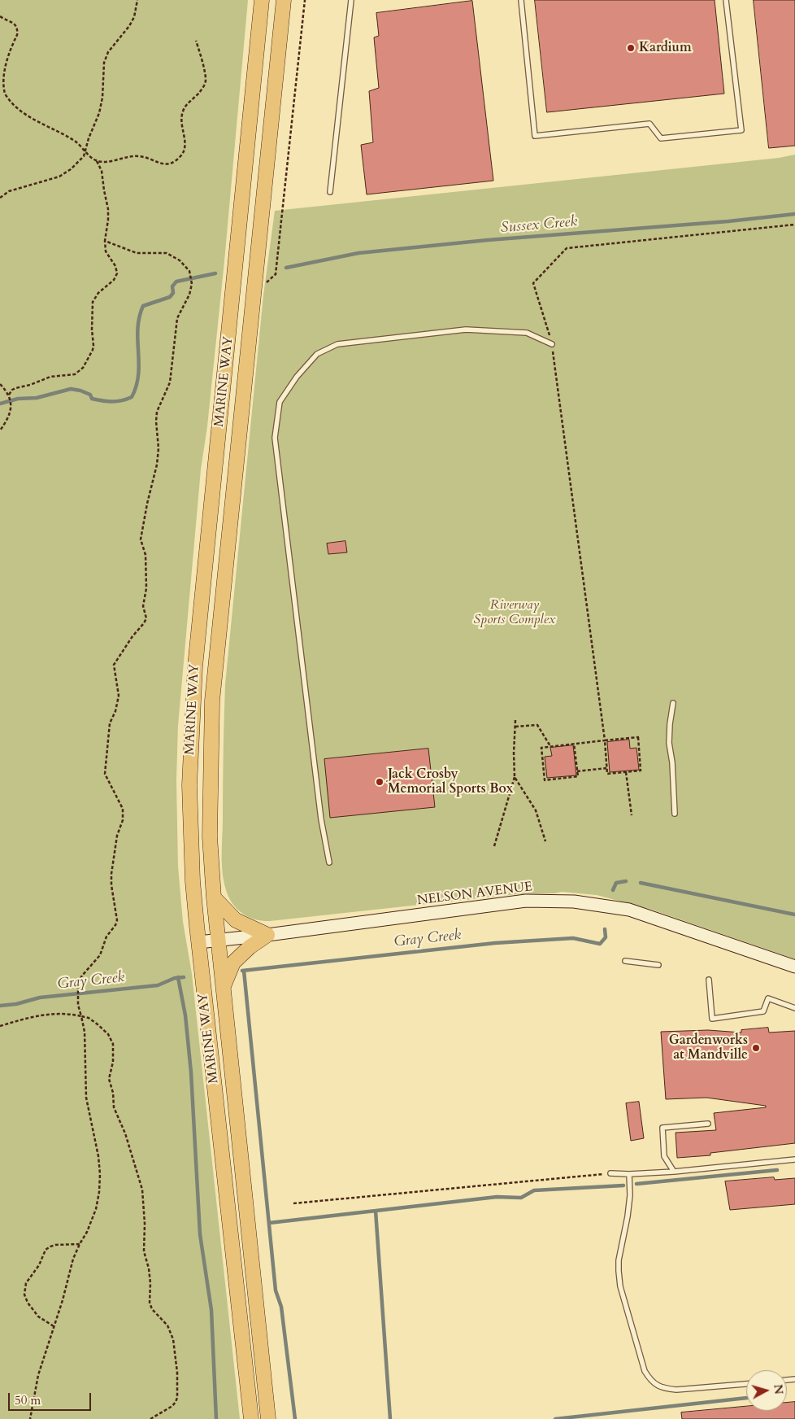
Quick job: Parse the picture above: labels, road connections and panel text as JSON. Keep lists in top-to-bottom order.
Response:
{
  "streets": {
    "main road": ["MARINE WAY"],
    "street": ["NELSON AVENUE"]
  },
  "crossings": [
    ["MARINE WAY", "NELSON AVENUE"]
  ],
  "water": ["Sussex Creek", "Gray Creek"],
  "parks": ["Riverway Sports Complex"],
  "places": ["Kardium", "Jack Crosby Memorial Sports Box", "Gardenworks at Mandville"],
  "scale_bar": "50 m",
  "north": "right"
}
